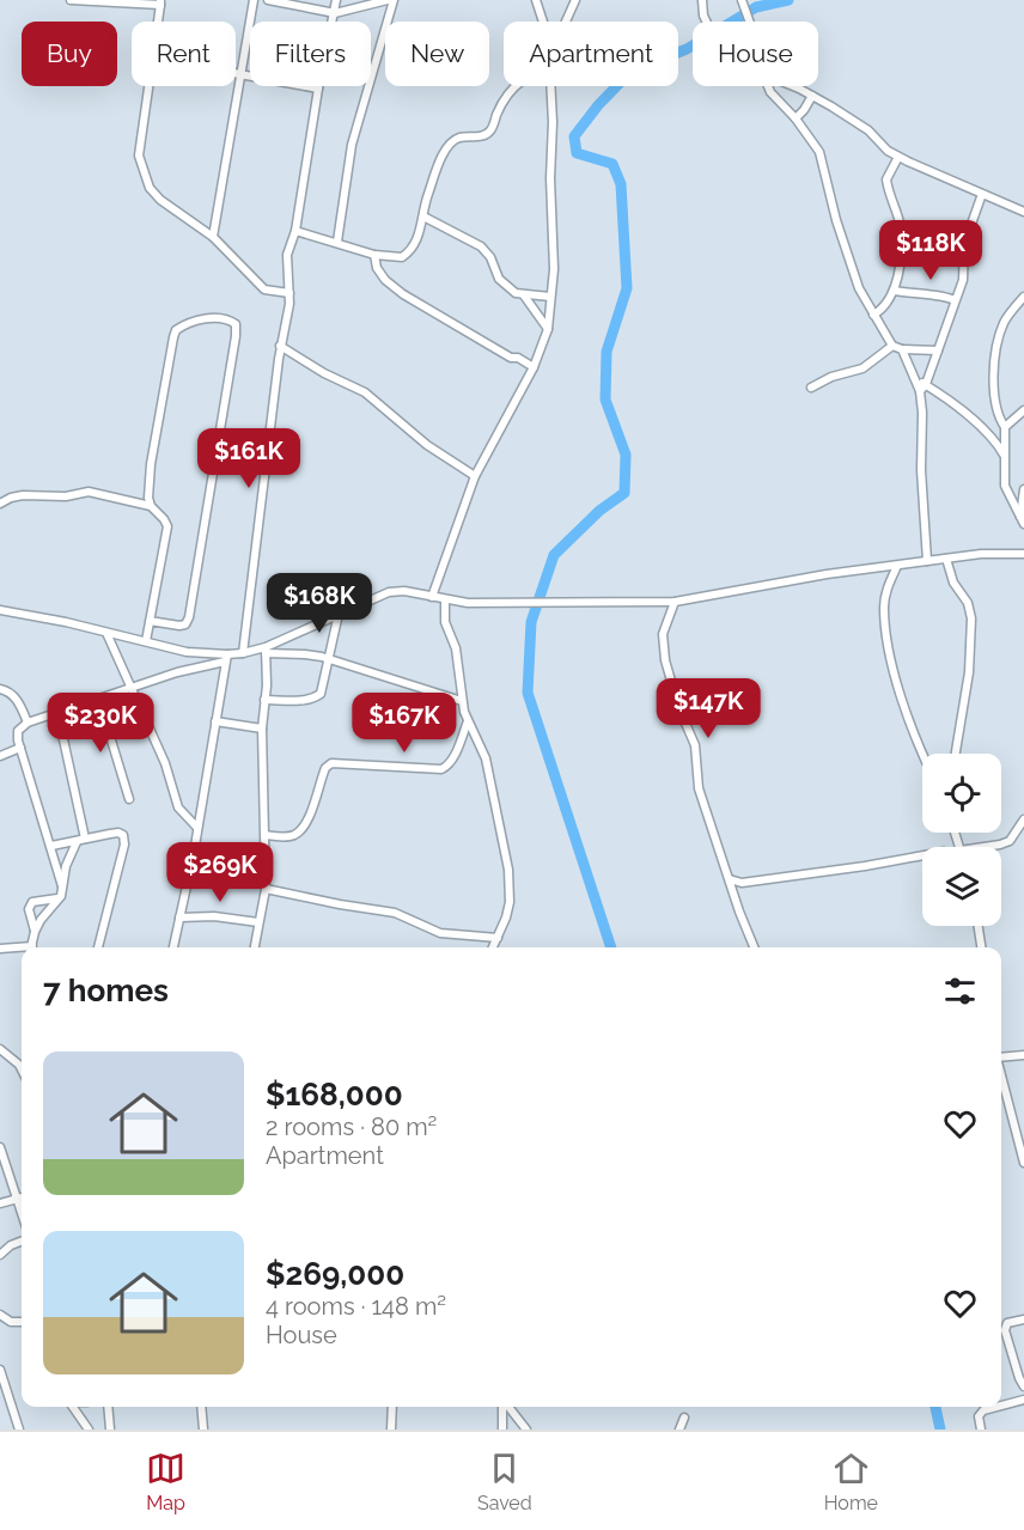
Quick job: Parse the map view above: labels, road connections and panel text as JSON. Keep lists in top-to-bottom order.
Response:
{
  "page": {
    "chip": [
      "Buy",
      "Rent",
      "Filters",
      "New",
      "Apartment",
      "House"
    ],
    "price": [
      "$118K",
      "$161K",
      "$168K",
      "$147K",
      "$230K",
      "$167K",
      "$269K"
    ],
    "heading": "7 homes",
    "list": [
      {
        "name": "$168,000",
        "note": "2 rooms · 80 m² · Apartment"
      },
      {
        "name": "$269,000",
        "note": "4 rooms · 148 m² · House"
      }
    ],
    "tabs": ["Map", "Saved", "Home"]
  }
}
